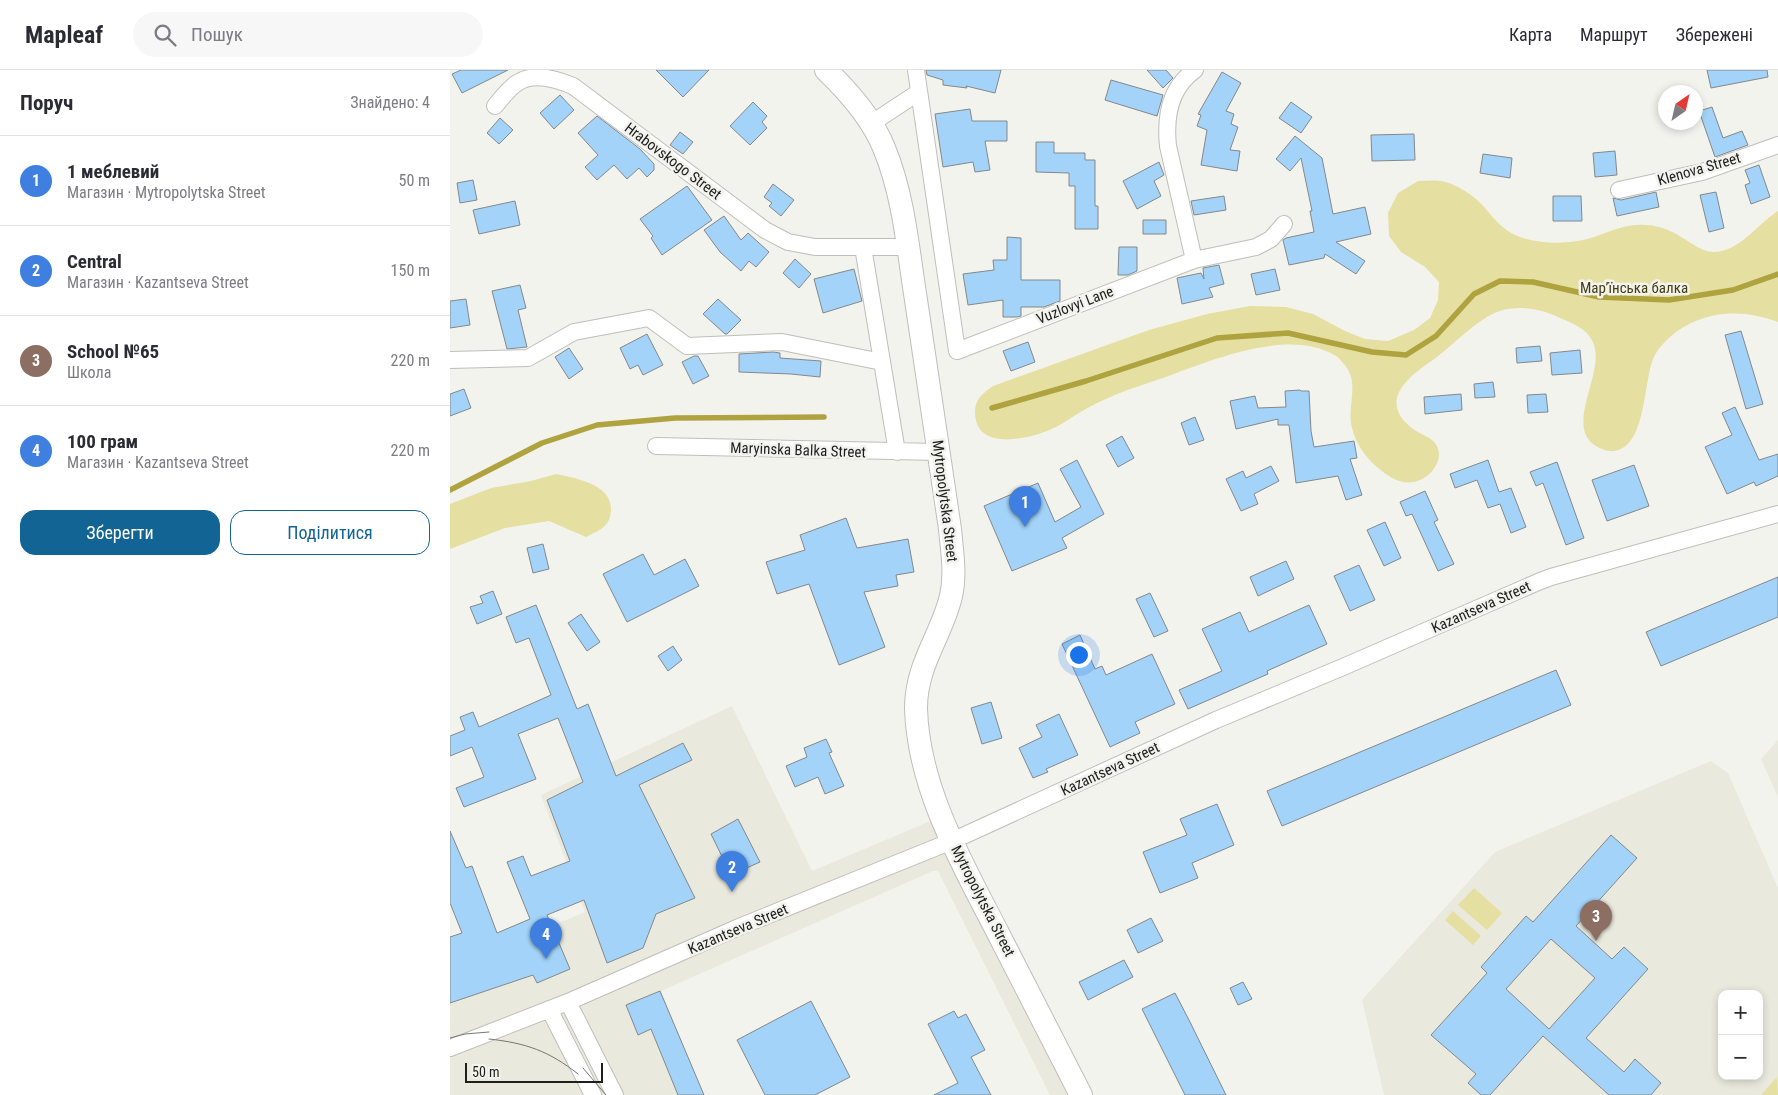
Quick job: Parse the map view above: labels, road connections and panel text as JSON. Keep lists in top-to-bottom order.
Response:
{
  "streets": {
    "main road": ["Mytropolytska Street"],
    "street": [
      "Hrabovskogo Street",
      "Klenova Street",
      "Vuzlovyi Lane",
      "Maryinska Balka Street",
      "Kazantseva Street"
    ]
  },
  "crossings": [
    ["Hrabovskogo Street", "Mytropolytska Street"],
    ["Maryinska Balka Street", "Mytropolytska Street"],
    ["Mytropolytska Street", "Kazantseva Street"]
  ],
  "parks": ["Мар’їнська балка"],
  "scale_bar": "50 m",
  "north": "top right",
  "page": {
    "header": "Mapleaf",
    "search": "Пошук",
    "nav": ["Карта", "Маршрут", "Збережені"],
    "heading": ["Поруч", "Знайдено: 4"],
    "list": [
      {
        "mark": "1",
        "name": "1 меблевий",
        "note": "Магазин · Mytropolytska Street",
        "value": "50 m"
      },
      {
        "mark": "2",
        "name": "Central",
        "note": "Магазин · Kazantseva Street",
        "value": "150 m"
      },
      {
        "mark": "3",
        "name": "School №65",
        "note": "Школа",
        "value": "220 m"
      },
      {
        "mark": "4",
        "name": "100 грам",
        "note": "Магазин · Kazantseva Street",
        "value": "220 m"
      }
    ],
    "pins": [
      "1",
      "2",
      "3",
      "4"
    ],
    "buttons": ["Зберегти", "Поділитися"],
    "map_buttons": ["+", "−"],
    "scale": "50 m"
  }
}
